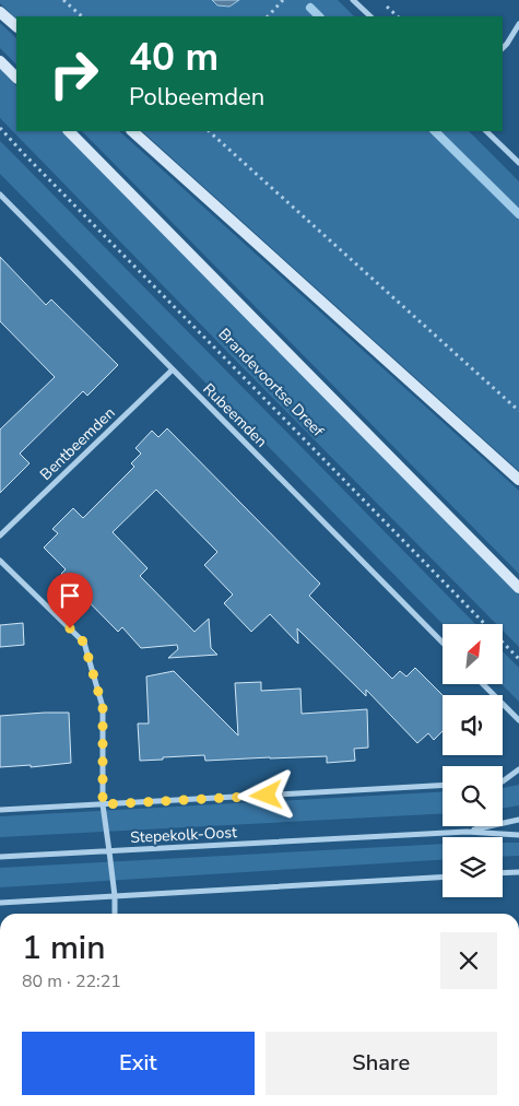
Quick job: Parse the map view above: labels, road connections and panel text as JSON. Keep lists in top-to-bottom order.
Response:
{
  "streets": {
    "street": ["Rubeemden", "Bentbeemden", "Stepekolk-Oost"],
    "path": ["Brandevoortse Dreef"]
  },
  "crossings": [
    ["Rubeemden", "Bentbeemden"]
  ],
  "north": "top right",
  "page": {
    "turn": ["40 m", "Polbeemden"],
    "heading": ["1 min", "80 m · 22:21"],
    "buttons": ["Exit", "Share"]
  }
}
